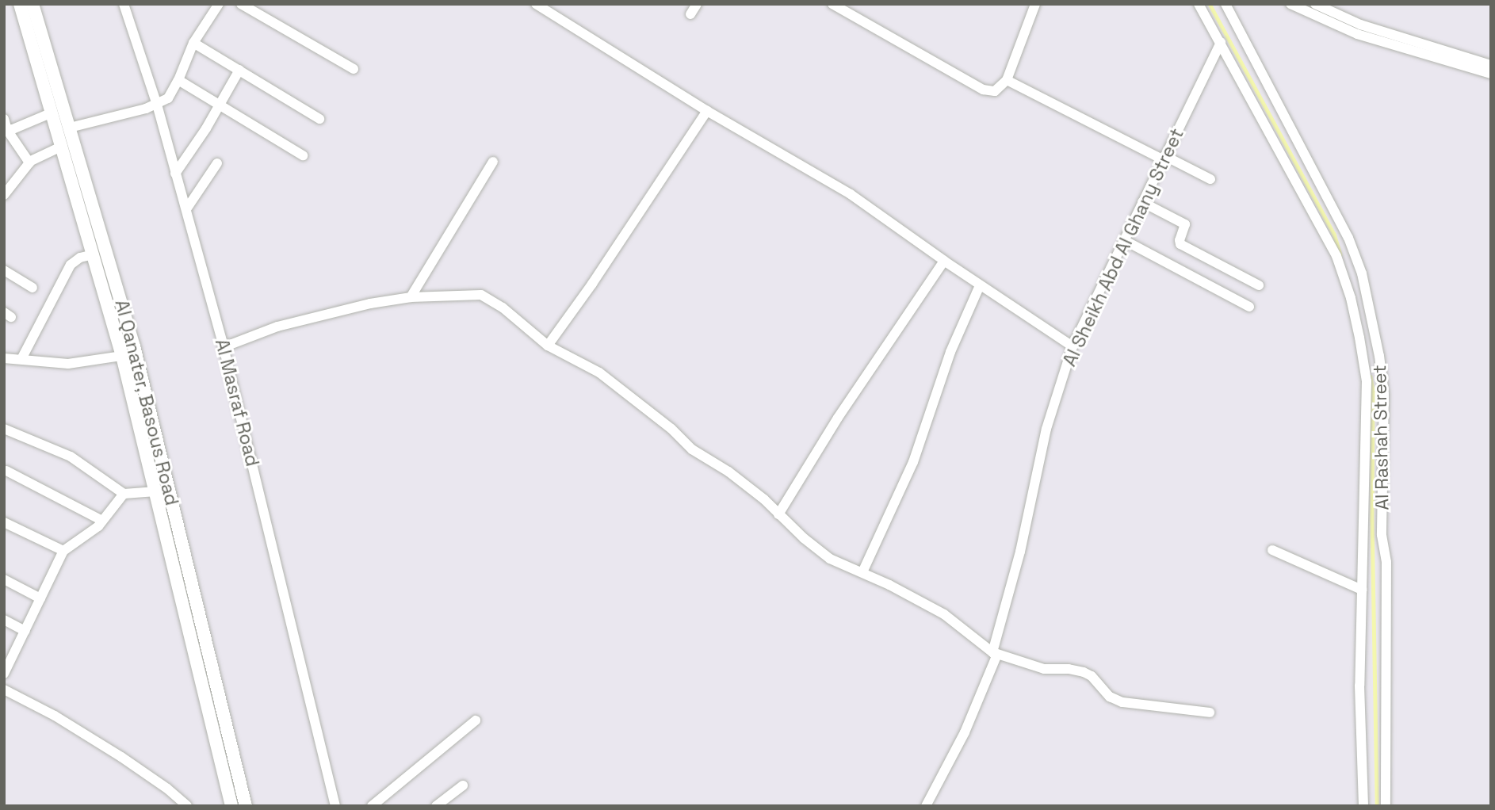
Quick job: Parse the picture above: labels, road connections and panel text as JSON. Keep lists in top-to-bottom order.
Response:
{
  "streets": {
    "main road": ["Al Qanater, Basous Road"],
    "street": ["Al Sheikh Abd Al Ghany Street", "Al Masraf Road", "Al Rashah Street"]
  },
  "crossings": [
    ["Al Sheikh Abd Al Ghany Street", "Al Rashah Street"]
  ]
}
